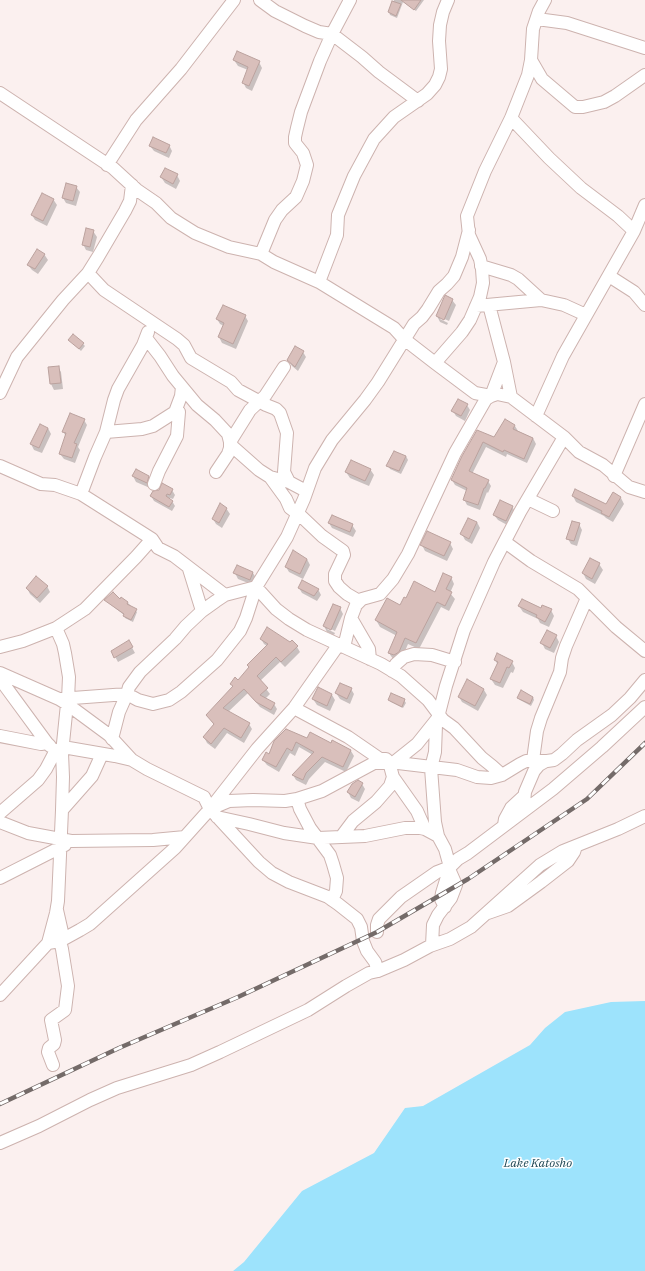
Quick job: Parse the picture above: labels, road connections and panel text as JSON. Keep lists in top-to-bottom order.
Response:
{
  "water": ["Lake Katosho"]
}
